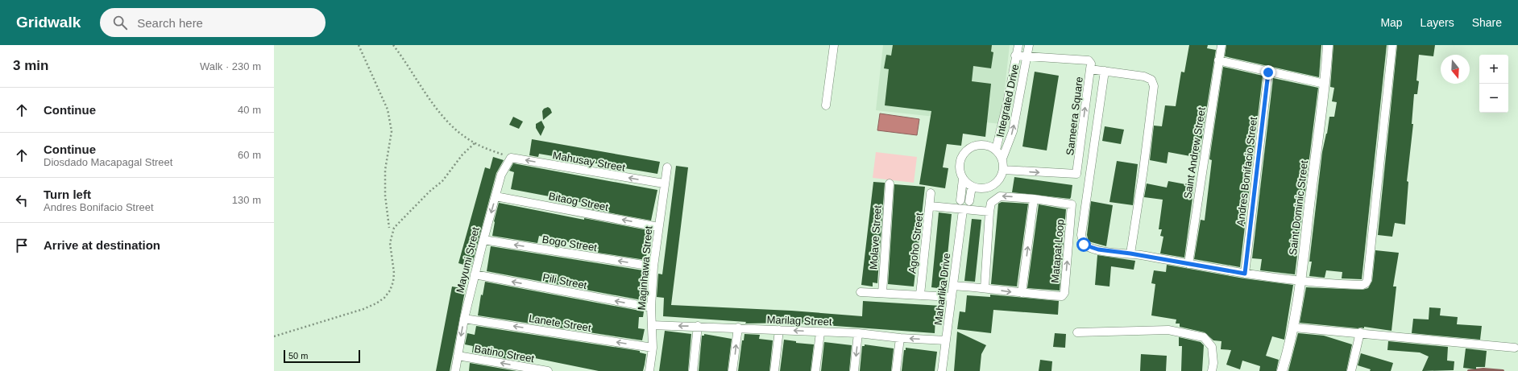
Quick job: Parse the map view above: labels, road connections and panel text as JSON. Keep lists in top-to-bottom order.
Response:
{
  "streets": {
    "street": [
      "Integrated Drive",
      "Sameera Square",
      "Saint Andrew Street",
      "Mahusay Street",
      "Andres Bonifacio Street",
      "Bitaog Street",
      "Saint Dominic Street",
      "Molave Street",
      "Bogo Street",
      "Agoho Street",
      "Matapat Loop",
      "Mayumi Street",
      "Maginhawa Street",
      "Pili Street",
      "Maharlika Drive",
      "Marilag Street",
      "Lanete Street",
      "Batino Street"
    ]
  },
  "crossings": [
    ["Integrated Drive", "Sameera Square"],
    ["Mahusay Street", "Mayumi Street"],
    ["Mahusay Street", "Maginhawa Street"],
    ["Bitaog Street", "Mayumi Street"],
    ["Bitaog Street", "Maginhawa Street"],
    ["Bogo Street", "Mayumi Street"],
    ["Bogo Street", "Maginhawa Street"],
    ["Matapat Loop", "Maharlika Drive"],
    ["Mayumi Street", "Pili Street"],
    ["Mayumi Street", "Lanete Street"],
    ["Mayumi Street", "Batino Street"],
    ["Maginhawa Street", "Pili Street"],
    ["Maginhawa Street", "Marilag Street"],
    ["Maginhawa Street", "Lanete Street"],
    ["Maharlika Drive", "Marilag Street"]
  ],
  "one_way": [
    "Mahusay Street",
    "Bitaog Street",
    "Bogo Street",
    "Mayumi Street",
    "Pili Street",
    "Lanete Street",
    "Batino Street"
  ],
  "scale_bar": "50 m",
  "north": "bottom",
  "page": {
    "header": "Gridwalk",
    "search": "Search here",
    "nav": ["Map", "Layers", "Share"],
    "heading": ["3 min", "Walk · 230 m"],
    "map_buttons": ["+", "−"],
    "list": [
      ["Continue", "40 m"],
      ["Continue", "Diosdado Macapagal Street", "60 m"],
      ["Turn left", "Andres Bonifacio Street", "130 m"],
      "Arrive at destination"
    ],
    "scale": "50 m"
  }
}
